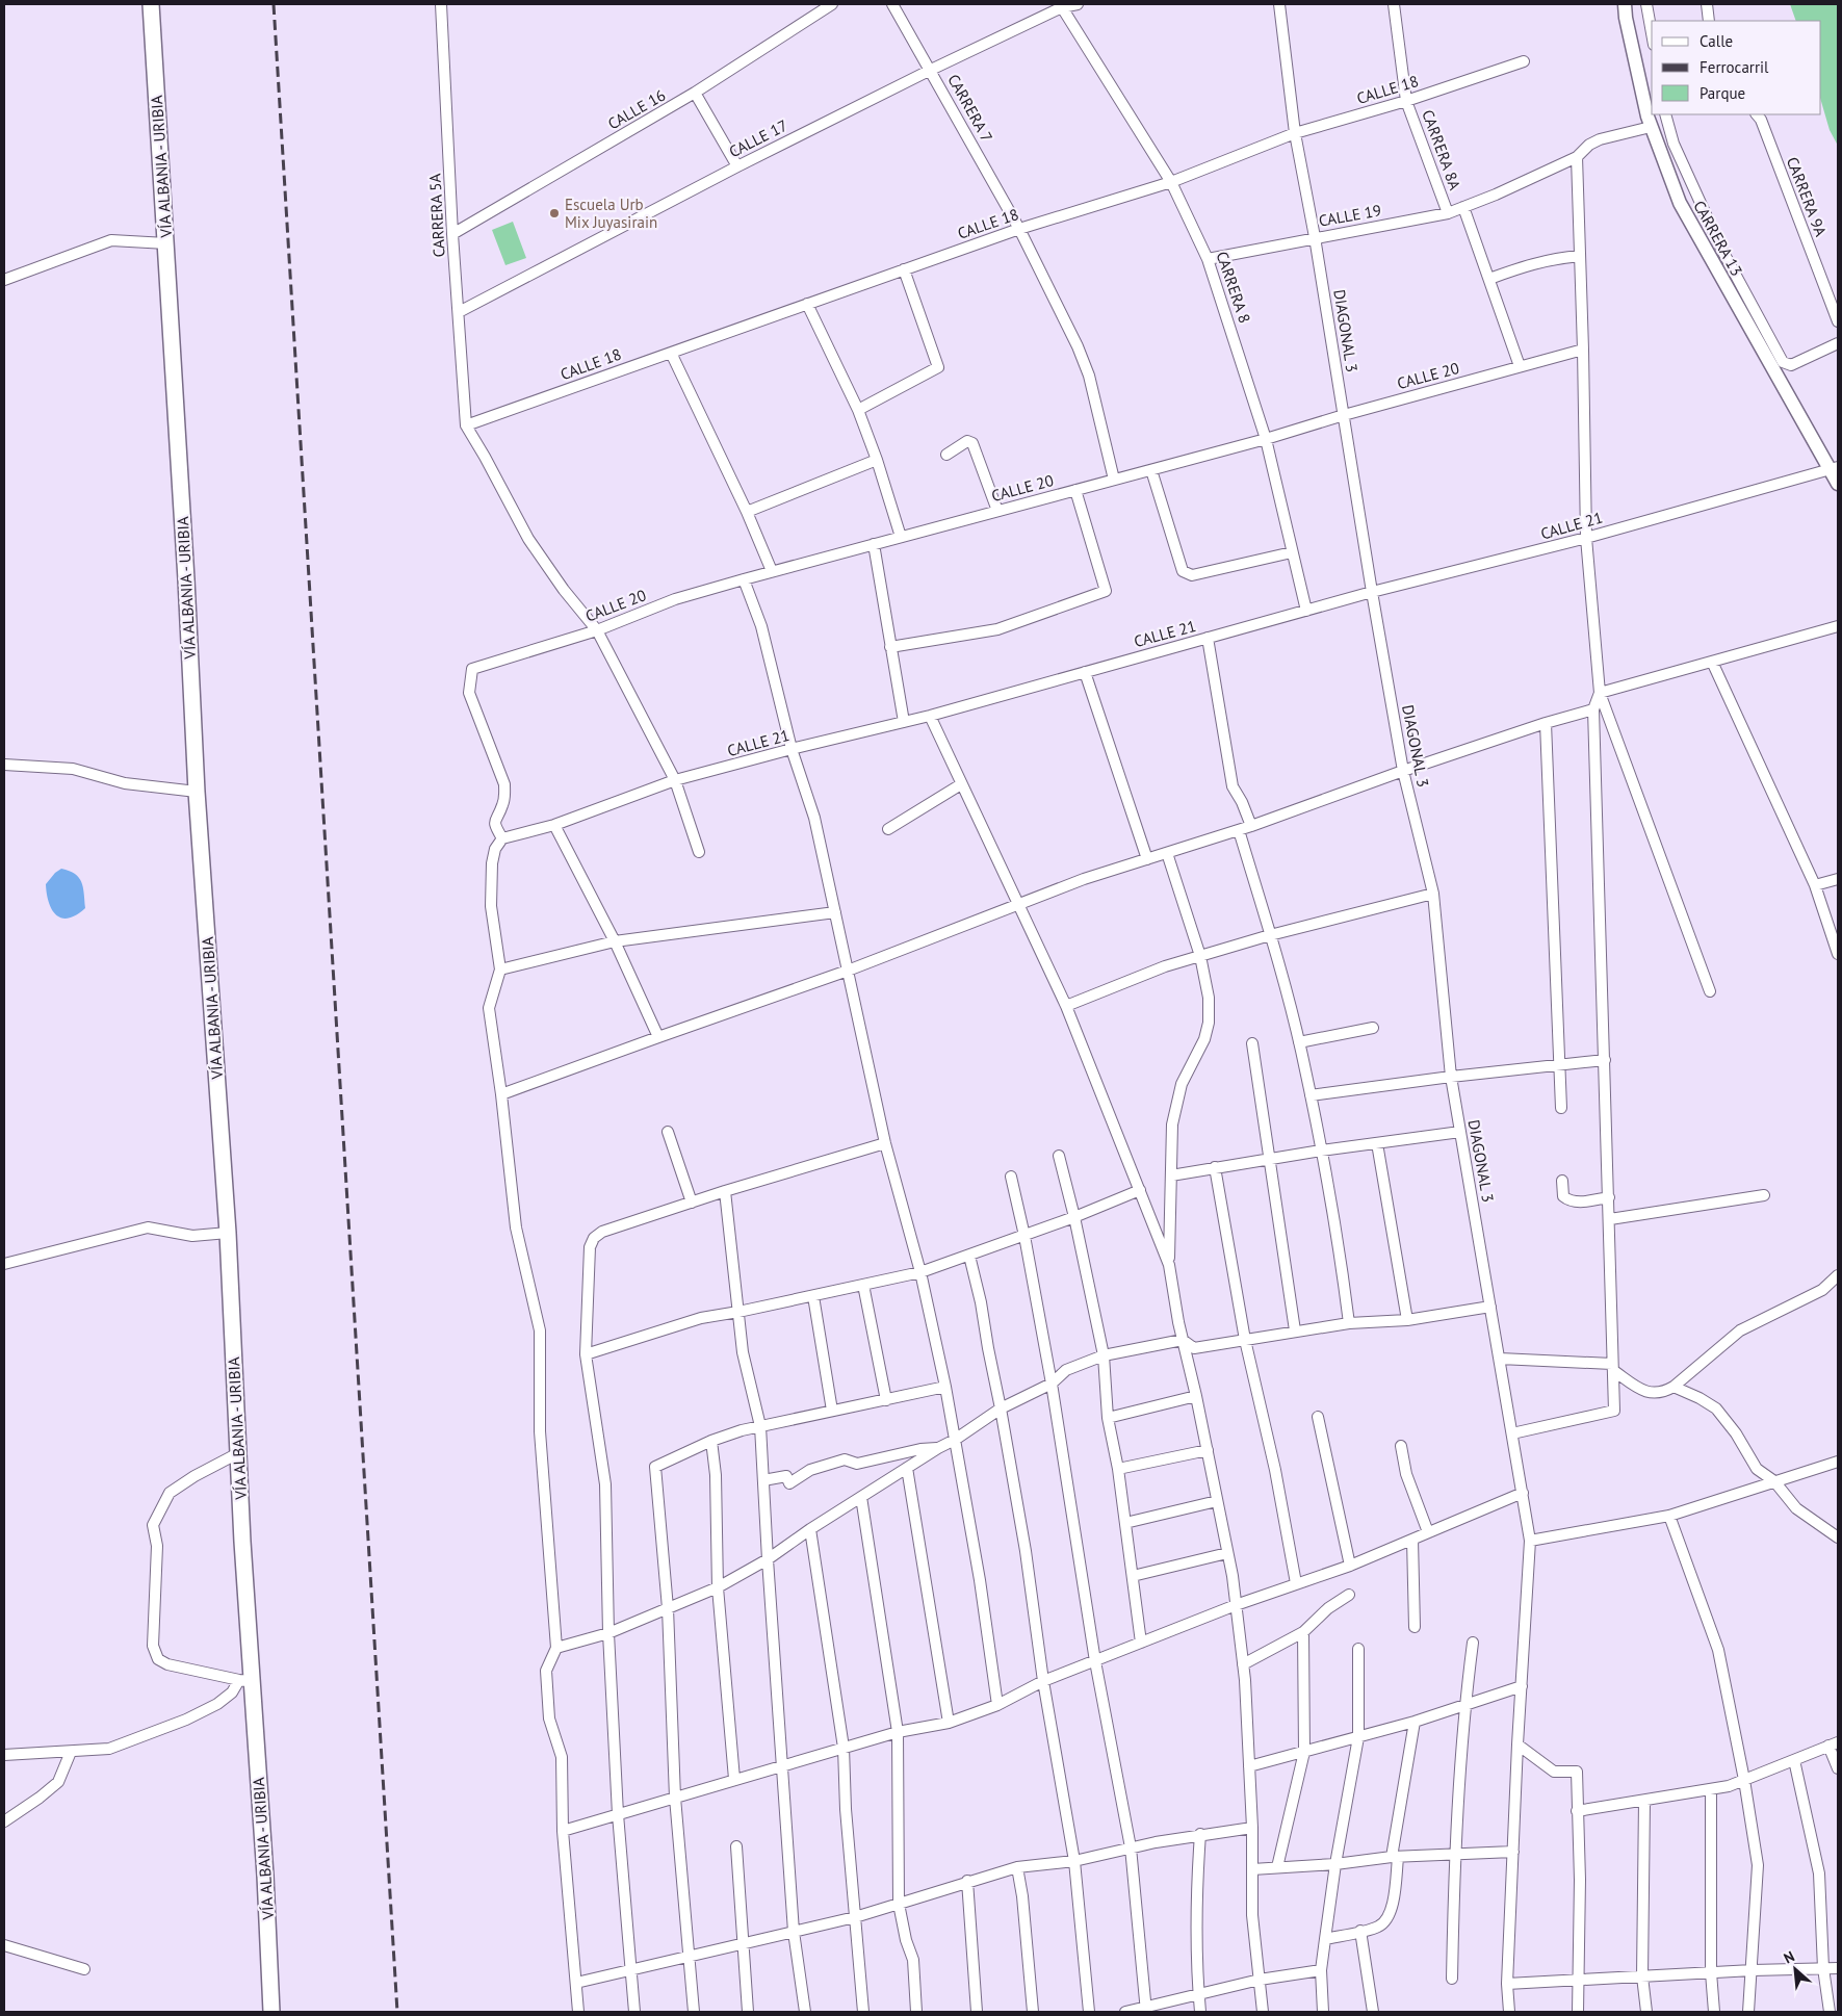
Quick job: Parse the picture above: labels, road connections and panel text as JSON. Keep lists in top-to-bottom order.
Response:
{
  "streets": {
    "main road": ["VÍA ALBANIA - URIBIA"],
    "street": [
      "CALLE 18",
      "CARRERA 7",
      "CALLE 16",
      "CALLE 17",
      "CARRERA 8A",
      "CARRERA 9A",
      "CARRERA 5A",
      "CALLE 19",
      "CARRERA 13",
      "CARRERA 8",
      "DIAGONAL 3",
      "CALLE 20",
      "CALLE 21"
    ]
  },
  "crossings": [
    ["CALLE 18", "CARRERA 7"],
    ["CALLE 18", "CARRERA 8A"],
    ["CALLE 18", "CARRERA 5A"],
    ["CALLE 18", "CARRERA 8"],
    ["CALLE 18", "DIAGONAL 3"],
    ["CARRERA 7", "CALLE 17"],
    ["CARRERA 7", "CALLE 20"],
    ["CALLE 16", "CARRERA 5A"],
    ["CALLE 17", "CARRERA 5A"],
    ["CALLE 17", "CARRERA 8"],
    ["CARRERA 8A", "CALLE 19"],
    ["CARRERA 8A", "CALLE 20"],
    ["CALLE 19", "CARRERA 13"],
    ["CALLE 19", "CARRERA 8"],
    ["CALLE 19", "DIAGONAL 3"],
    ["CARRERA 13", "CALLE 21"],
    ["CARRERA 8", "CALLE 20"],
    ["CARRERA 8", "CALLE 21"],
    ["DIAGONAL 3", "CALLE 20"],
    ["DIAGONAL 3", "CALLE 21"],
    ["CALLE 20", "CALLE 21"]
  ],
  "places": ["Escuela Urb Mix Juyasirain"],
  "legend": ["Calle", "Ferrocarril", "Parque"],
  "north": "top left"
}
